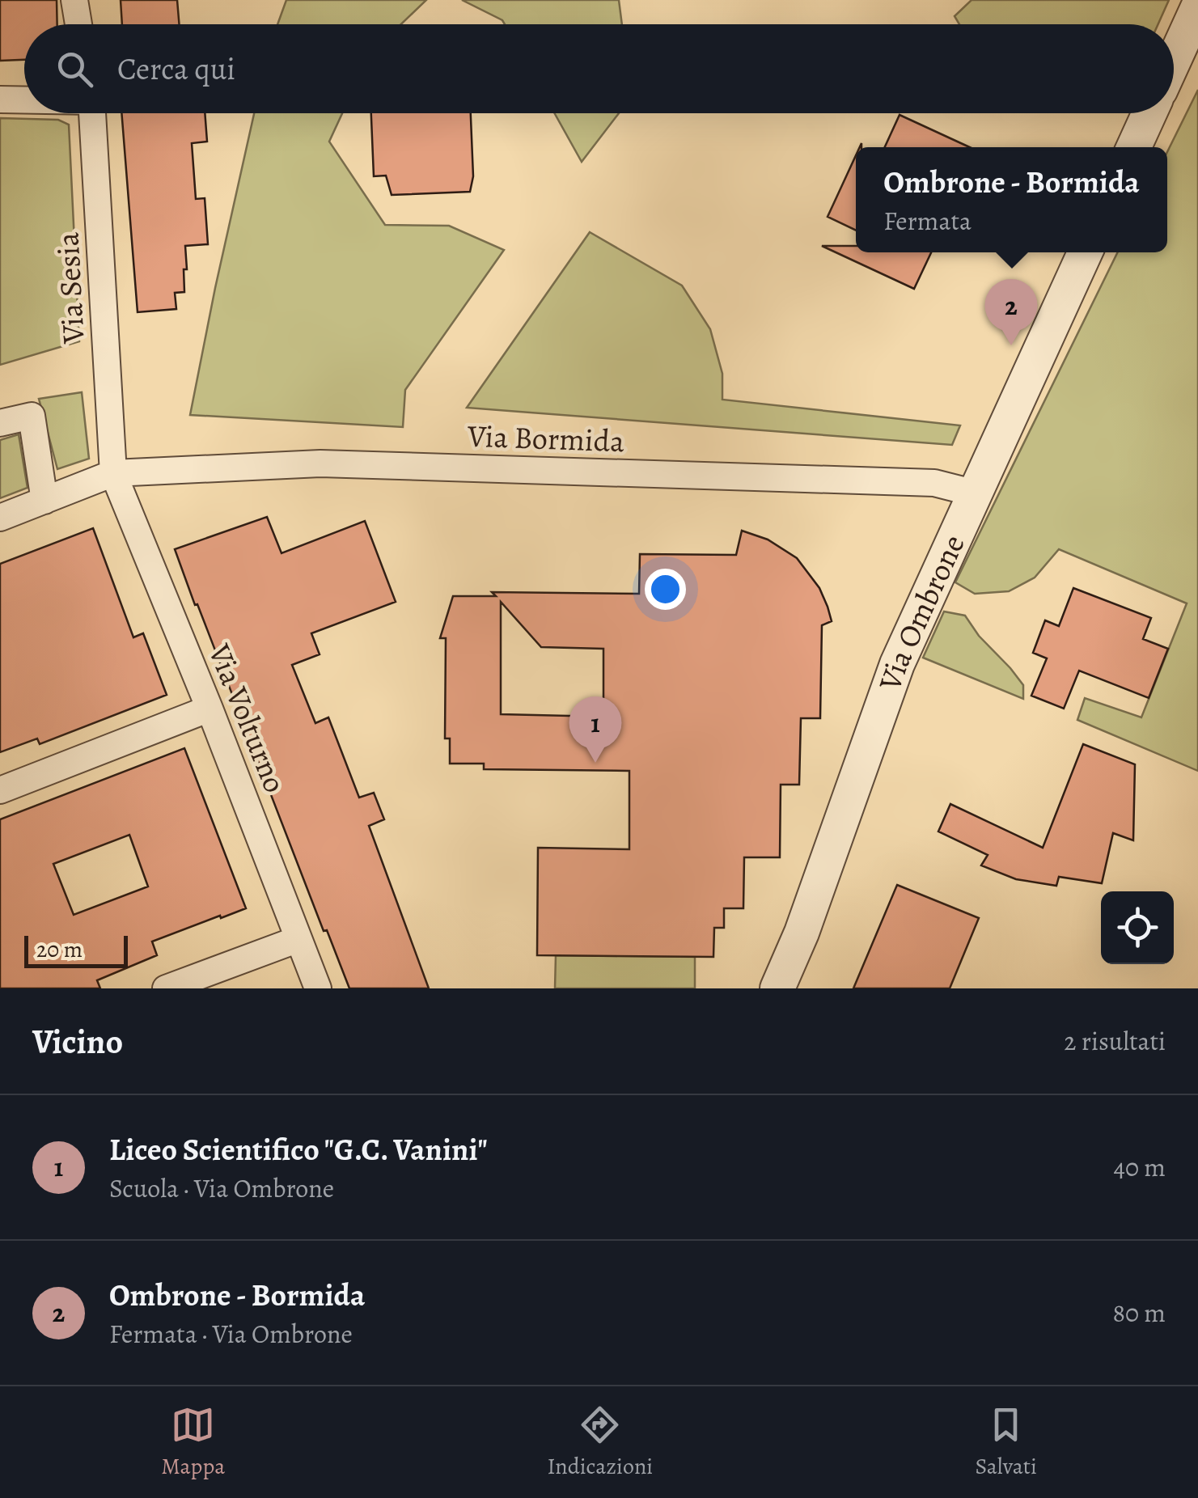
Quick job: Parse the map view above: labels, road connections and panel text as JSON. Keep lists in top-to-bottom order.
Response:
{
  "streets": {
    "street": [
      "Via Sesia",
      "Via Bormida",
      "Via Ombrone",
      "Via Volturno"
    ]
  },
  "crossings": [
    ["Via Sesia", "Via Bormida"],
    ["Via Sesia", "Via Volturno"],
    ["Via Bormida", "Via Ombrone"],
    ["Via Bormida", "Via Volturno"]
  ],
  "scale_bar": "20 m",
  "page": {
    "search": "Cerca qui",
    "popup": ["Ombrone - Bormida", "Fermata"],
    "pins": ["2", "1"],
    "scale": "20 m",
    "heading": ["Vicino", "2 risultati"],
    "list": [
      {
        "mark": "1",
        "name": "Liceo Scientifico \"G.C. Vanini\"",
        "note": "Scuola · Via Ombrone",
        "value": "40 m"
      },
      {
        "mark": "2",
        "name": "Ombrone - Bormida",
        "note": "Fermata · Via Ombrone",
        "value": "80 m"
      }
    ],
    "nav": ["Mappa", "Indicazioni", "Salvati"]
  }
}
